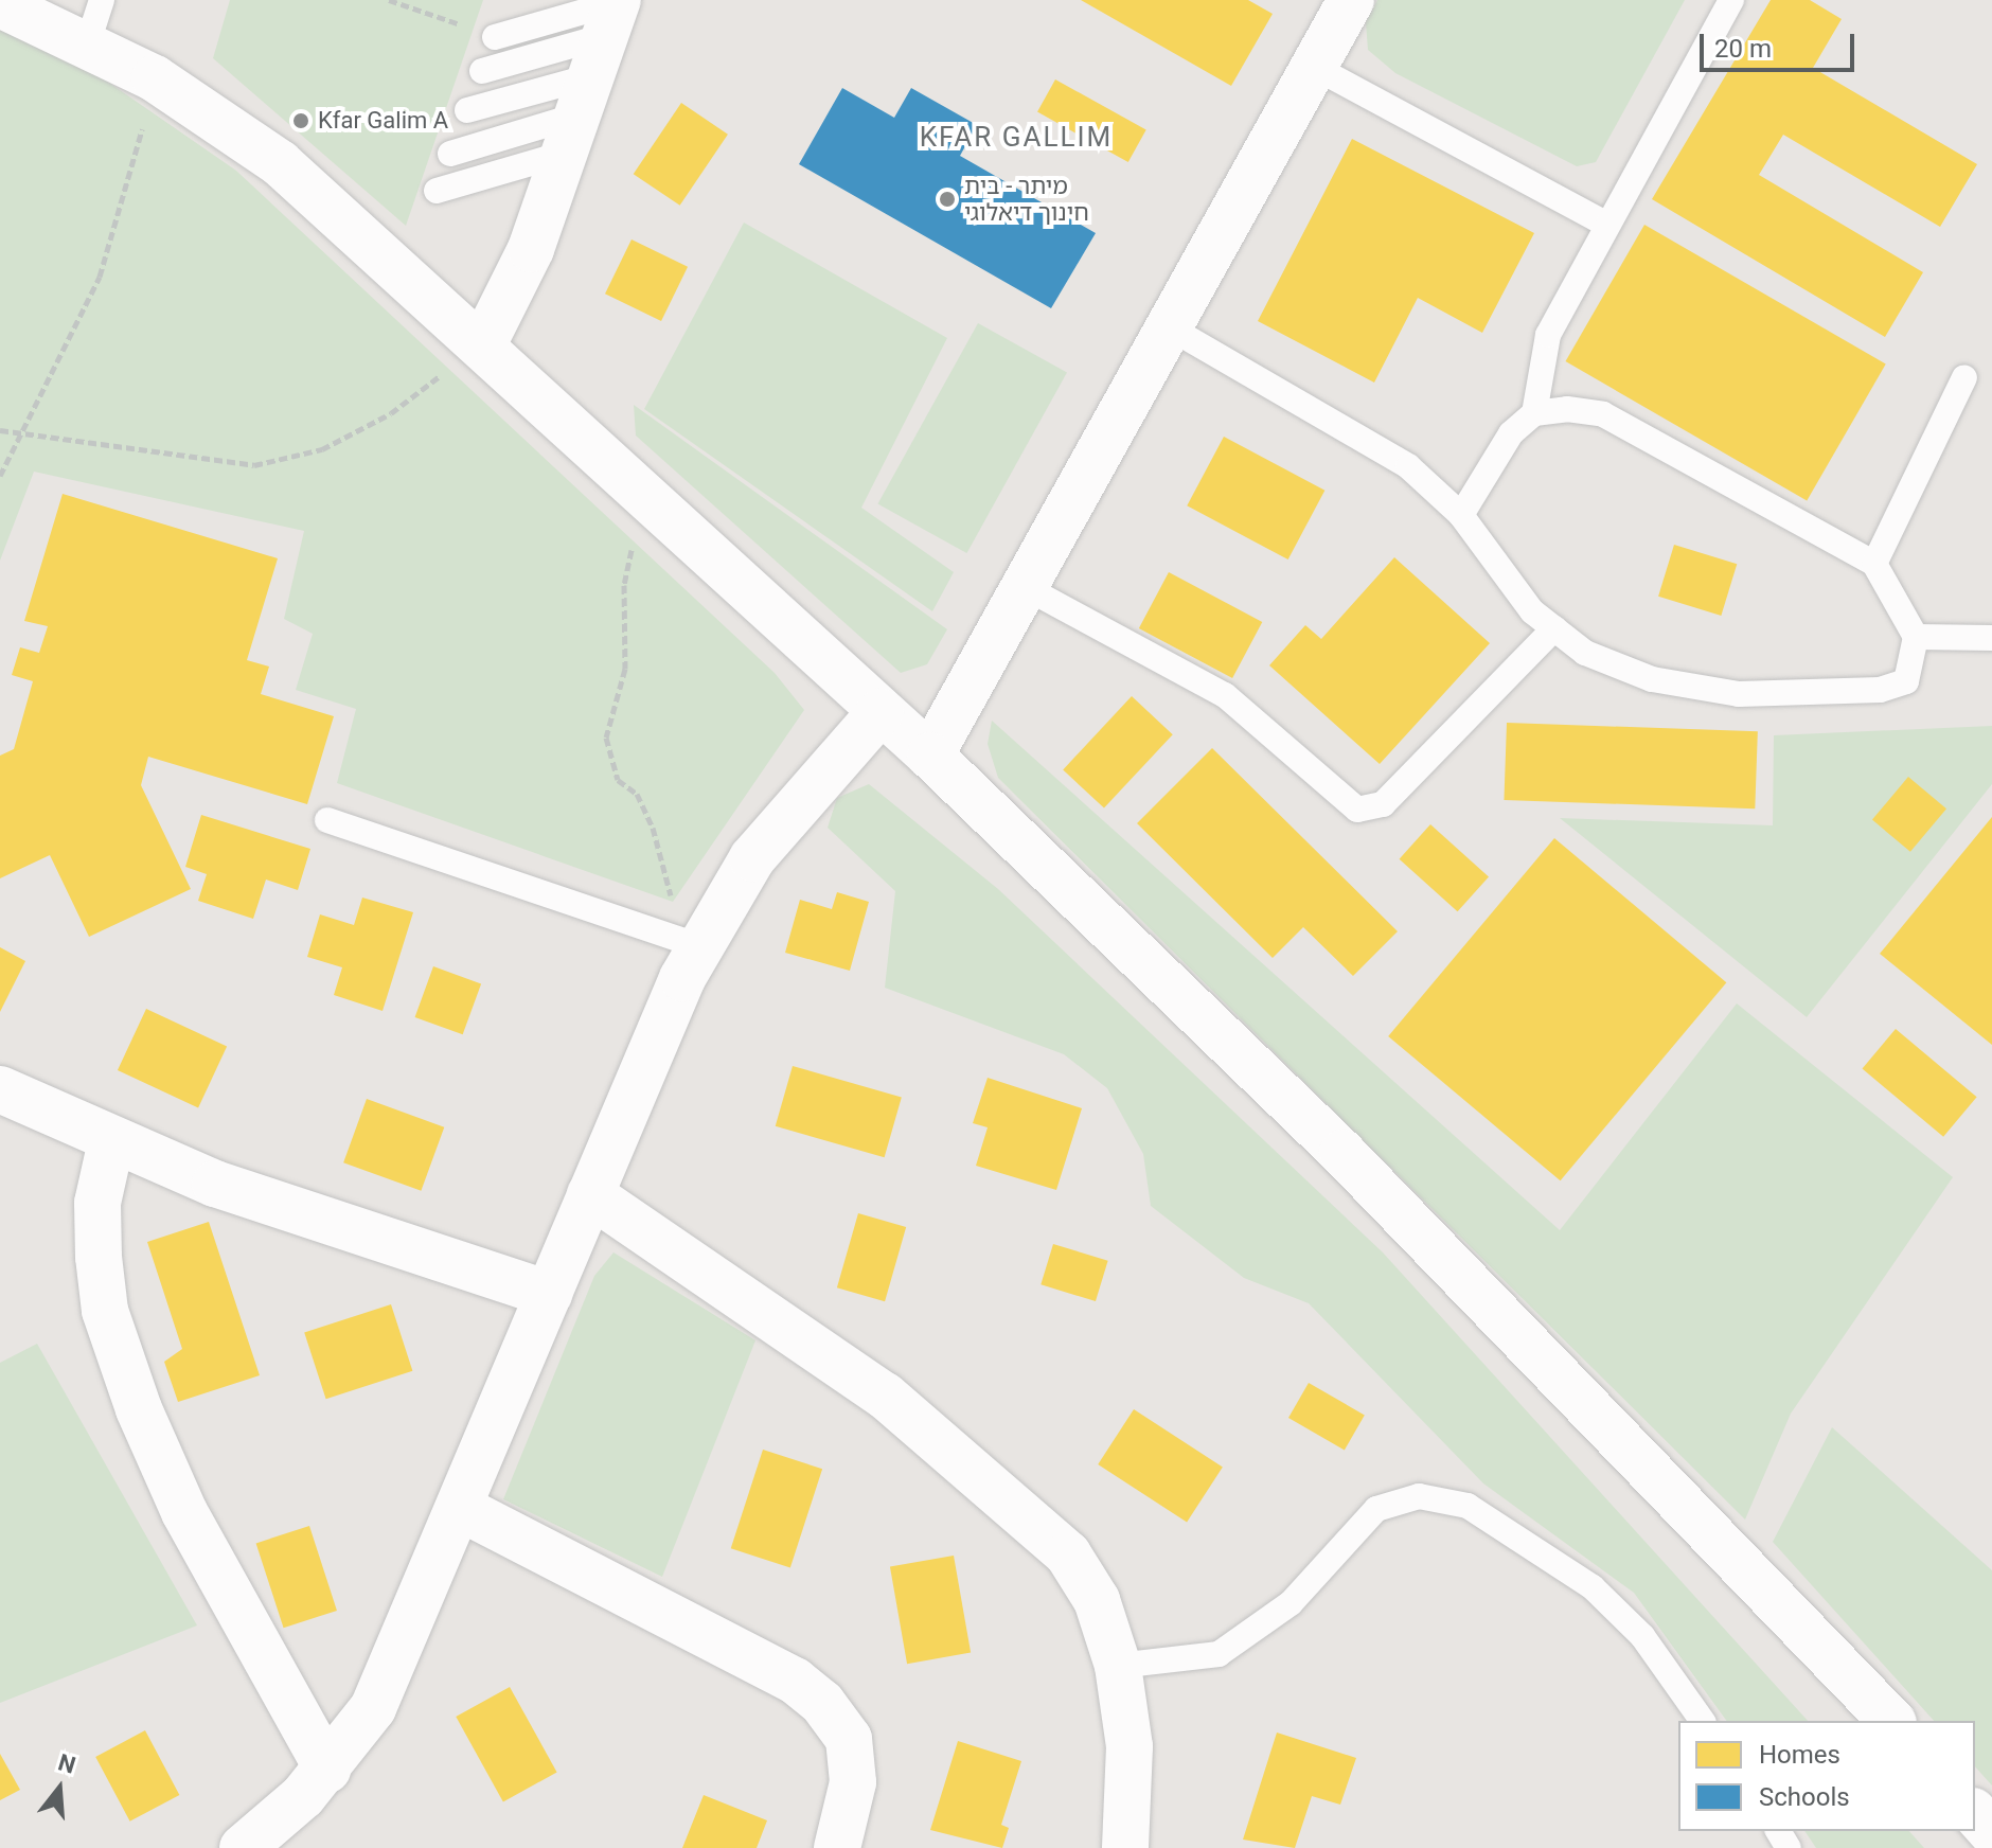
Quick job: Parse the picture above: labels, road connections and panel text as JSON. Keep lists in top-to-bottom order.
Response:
{
  "districts": ["KFAR GALLIM"],
  "places": ["Kfar Galim A", "מיתר - בית חינוך דיאלוגי"],
  "legend": ["Homes", "Schools"],
  "scale_bar": "20 m",
  "north": "top"
}
